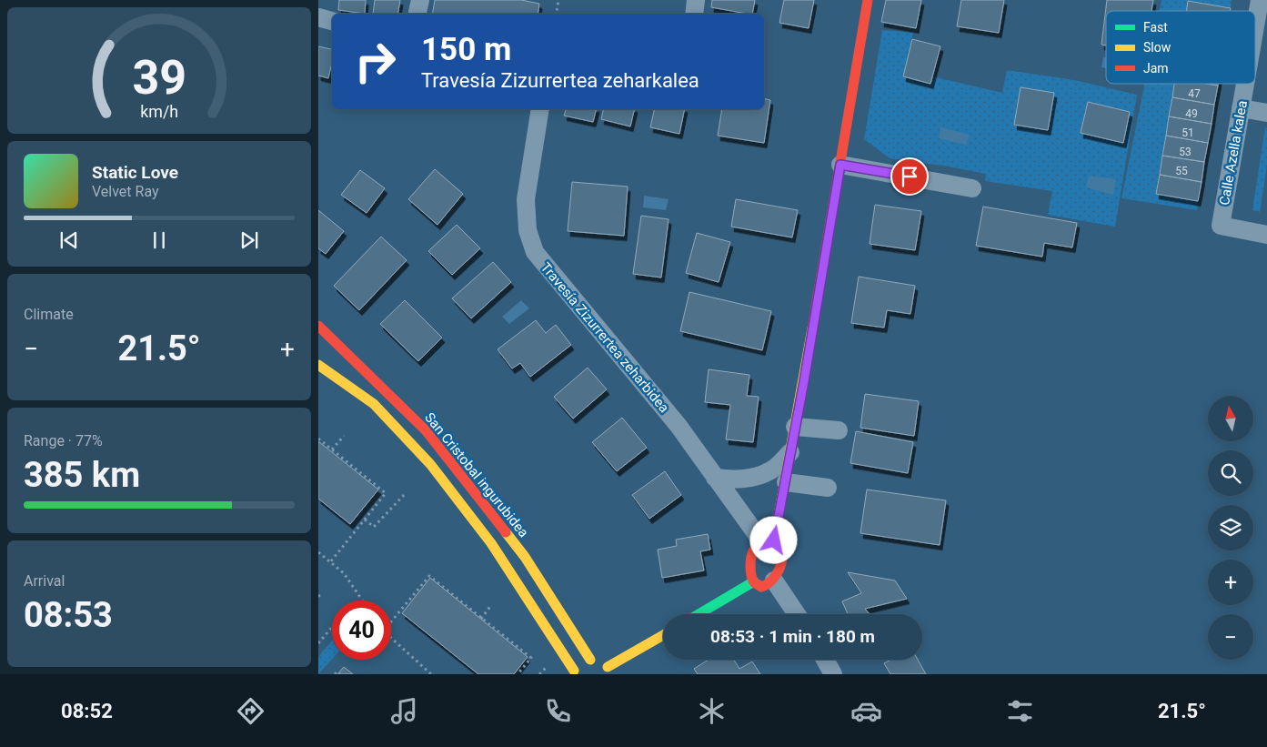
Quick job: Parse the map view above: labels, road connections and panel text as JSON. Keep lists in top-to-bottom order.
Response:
{
  "streets": {
    "street": ["Calle Azella kalea", "Travesía Zizurrertea zeharbidea", "San Cristobal ingurubidea"]
  },
  "house_numbers": [
    "47",
    "49",
    "51",
    "53",
    "55"
  ],
  "legend": ["Fast", "Slow", "Jam"],
  "north": "top",
  "page": {
    "turn": ["150 m", "Travesía Zizurrertea zeharkalea"],
    "song": ["Static Love", "Velvet Ray"],
    "tile": [
      "Climate",
      ["Range · 77%", "385 km"],
      ["Arrival", "08:53"]
    ],
    "heat": ["−", "21.5°", "+"],
    "map_buttons": ["+", "−"],
    "limit": "40",
    "trip": "08:53 · 1 min · 180 m",
    "tabs": ["08:52", "21.5°"],
    "gauge": ["39", "km/h"]
  }
}
